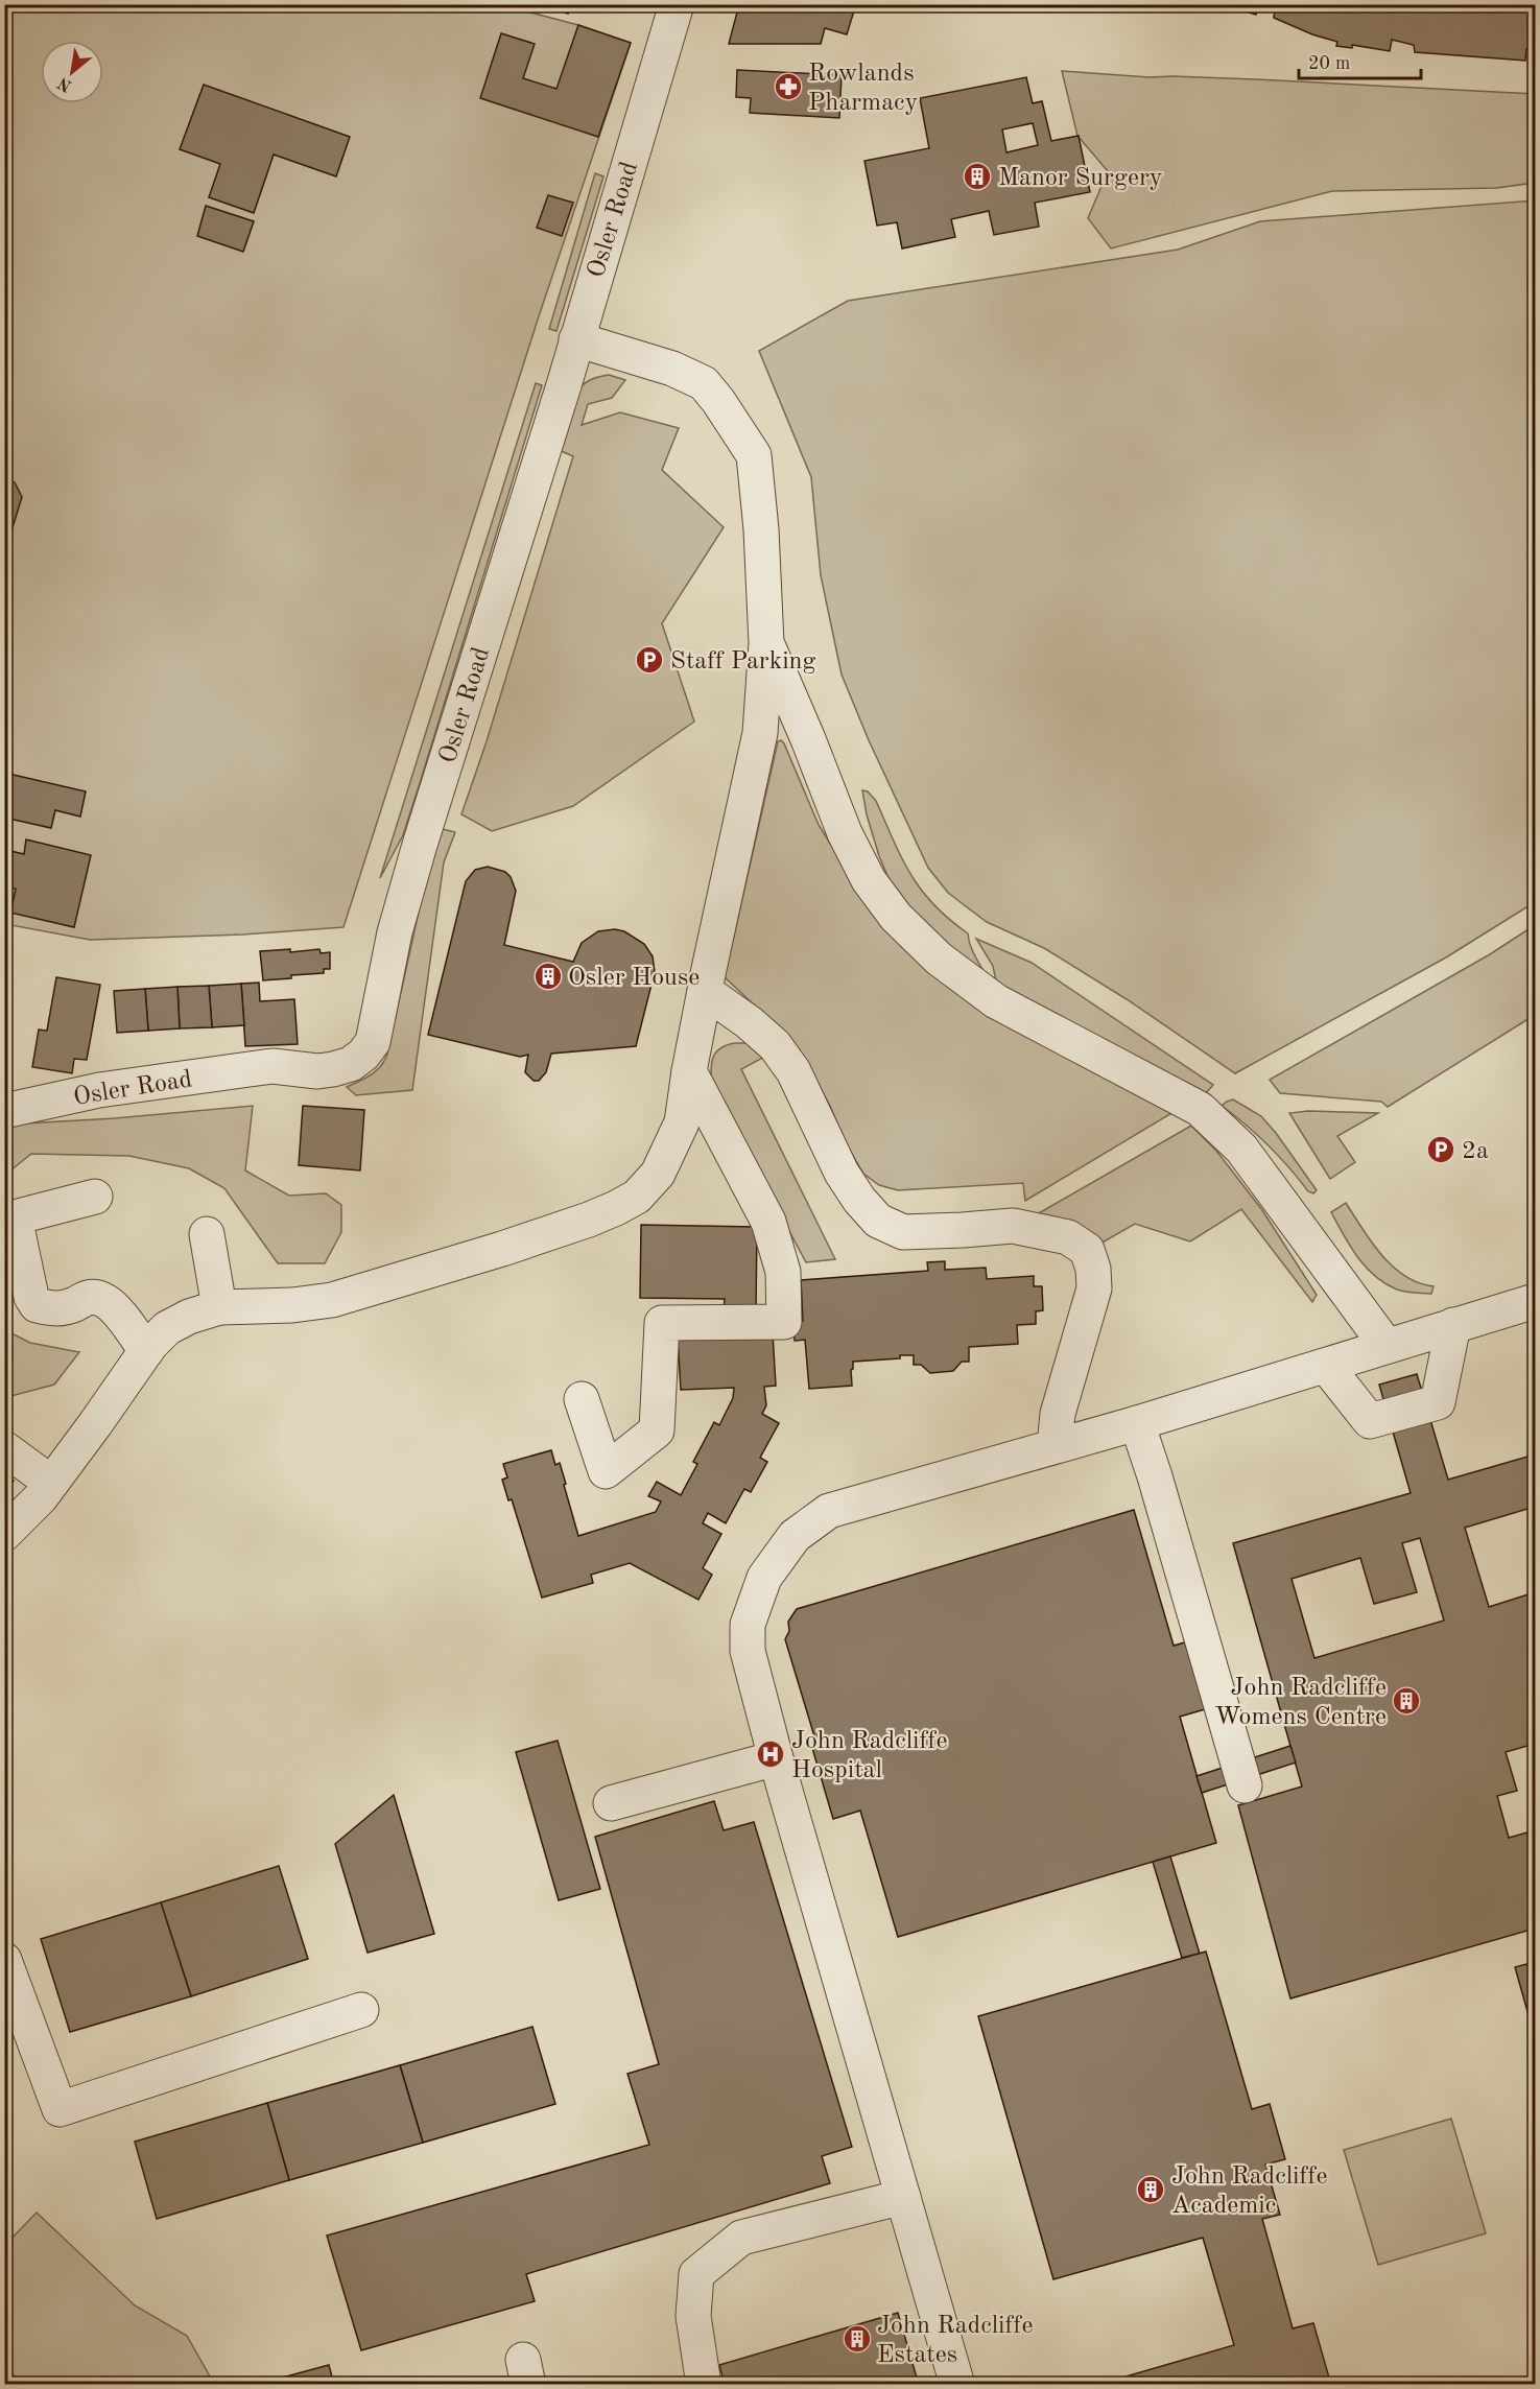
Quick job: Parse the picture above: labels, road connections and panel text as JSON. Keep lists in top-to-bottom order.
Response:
{
  "streets": {
    "street": ["Osler Road"]
  },
  "places": {
    "pharmacy": ["Rowlands Pharmacy"],
    "building": [
      "Manor Surgery",
      "Osler House",
      "John Radcliffe Womens Centre",
      "John Radcliffe Academic",
      "John Radcliffe Estates"
    ],
    "parking": ["Staff Parking", "2a"],
    "hospital": ["John Radcliffe Hospital"]
  },
  "scale_bar": "20 m",
  "north": "bottom left"
}
